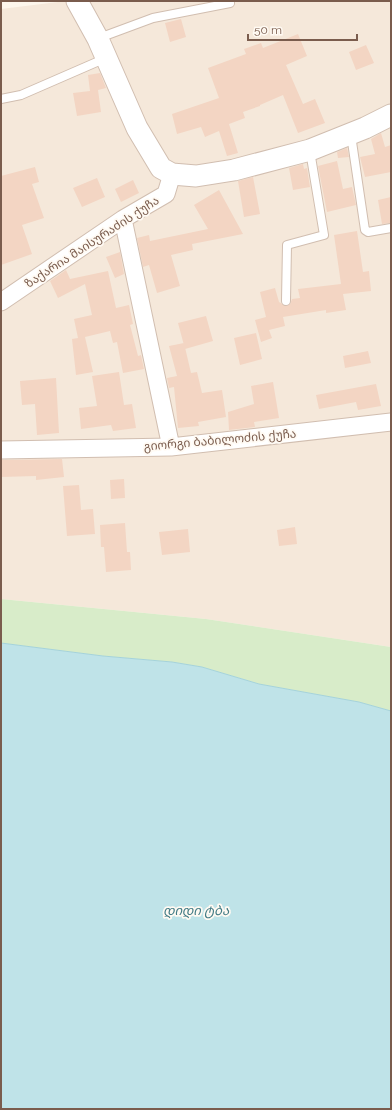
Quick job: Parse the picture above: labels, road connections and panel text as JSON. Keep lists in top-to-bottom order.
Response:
{
  "streets": {
    "street": ["ზაქარია მაისურაძის ქუჩა", "გიორგი ბაბილოძის ქუჩა"]
  },
  "water": ["დიდი ტბა"],
  "scale_bar": "50 m"
}
